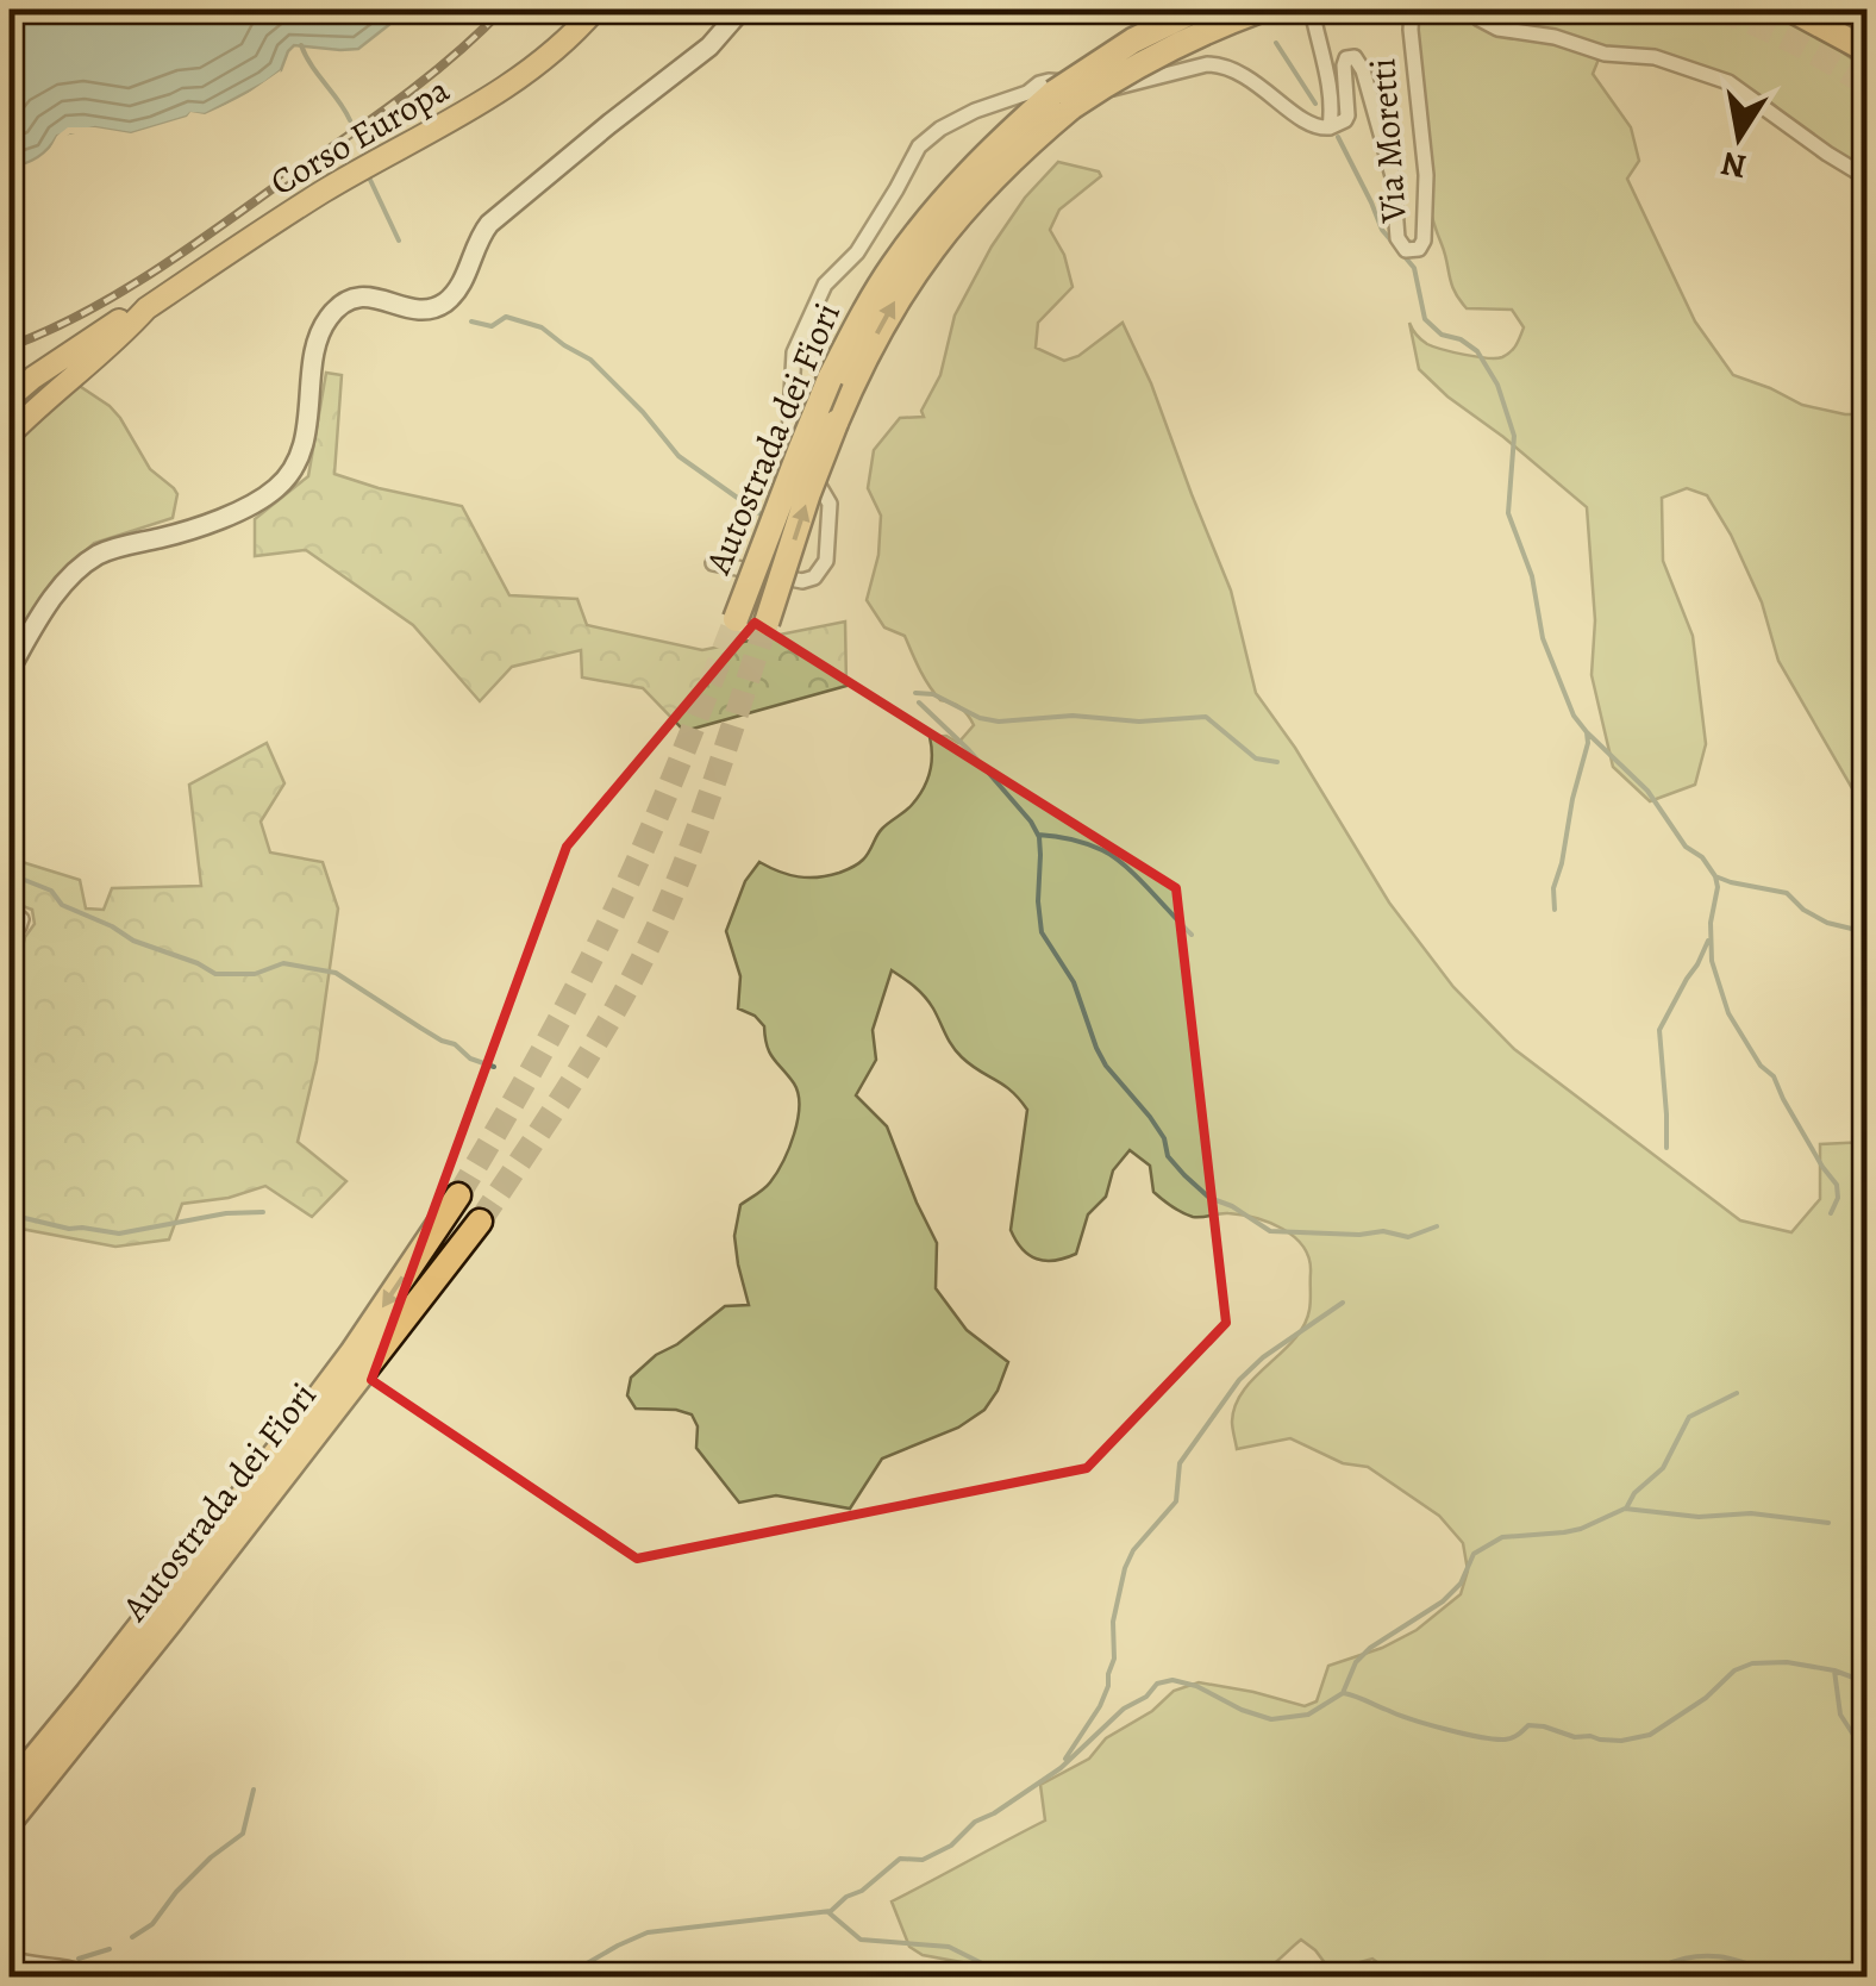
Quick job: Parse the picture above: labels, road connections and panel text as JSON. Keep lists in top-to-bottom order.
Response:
{
  "streets": {
    "highway": ["Autostrada dei Fiori"],
    "main road": ["Corso Europa"],
    "street": ["Via Moretti"]
  },
  "north": "bottom"
}
